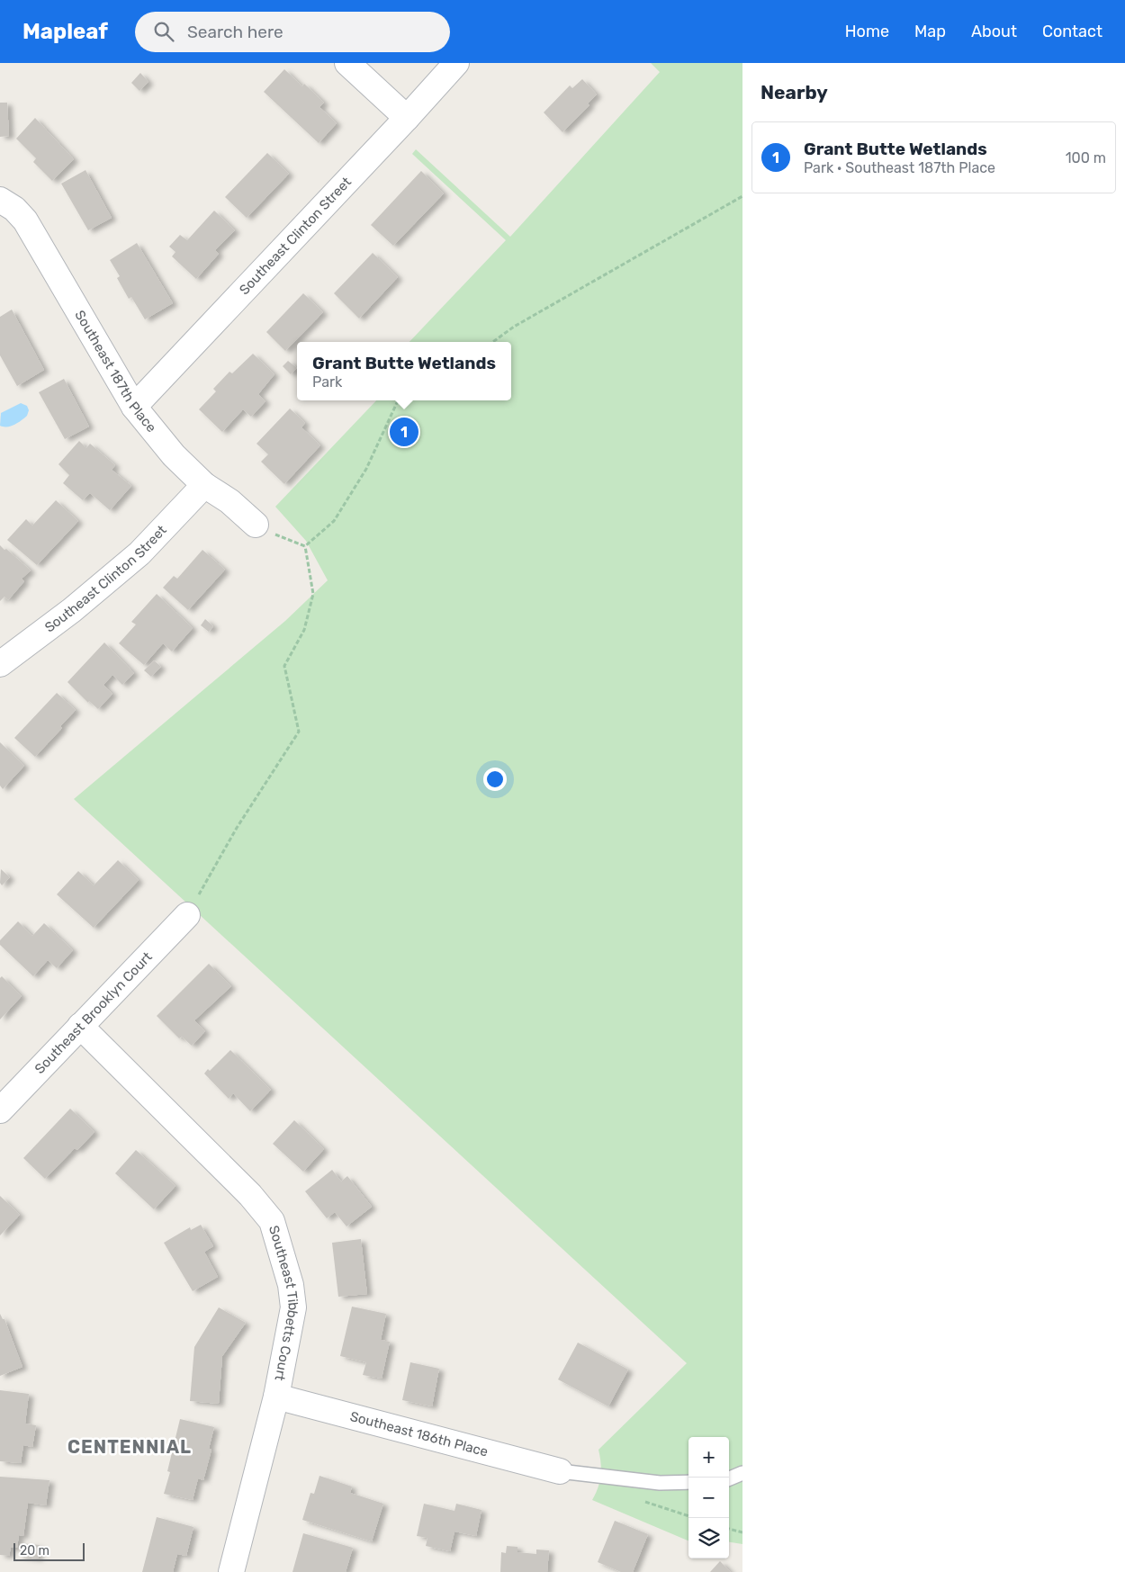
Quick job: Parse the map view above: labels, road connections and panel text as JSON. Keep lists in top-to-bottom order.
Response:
{
  "streets": {
    "street": [
      "Southeast Clinton Street",
      "Southeast 187th Place",
      "Southeast Brooklyn Court",
      "Southeast Tibbetts Court",
      "Southeast 186th Place"
    ]
  },
  "crossings": [
    ["Southeast Clinton Street", "Southeast 187th Place"],
    ["Southeast Brooklyn Court", "Southeast Tibbetts Court"],
    ["Southeast Tibbetts Court", "Southeast 186th Place"]
  ],
  "districts": ["CENTENNIAL"],
  "scale_bar": "20 m",
  "page": {
    "header": "Mapleaf",
    "search": "Search here",
    "nav": [
      "Home",
      "Map",
      "About",
      "Contact"
    ],
    "heading": "Nearby",
    "list": [
      {
        "mark": "1",
        "name": "Grant Butte Wetlands",
        "note": "Park · Southeast 187th Place",
        "value": "100 m"
      }
    ],
    "popup": ["Grant Butte Wetlands", "Park"],
    "pins": "1",
    "map_buttons": ["+", "−"],
    "scale": "20 m"
  }
}
